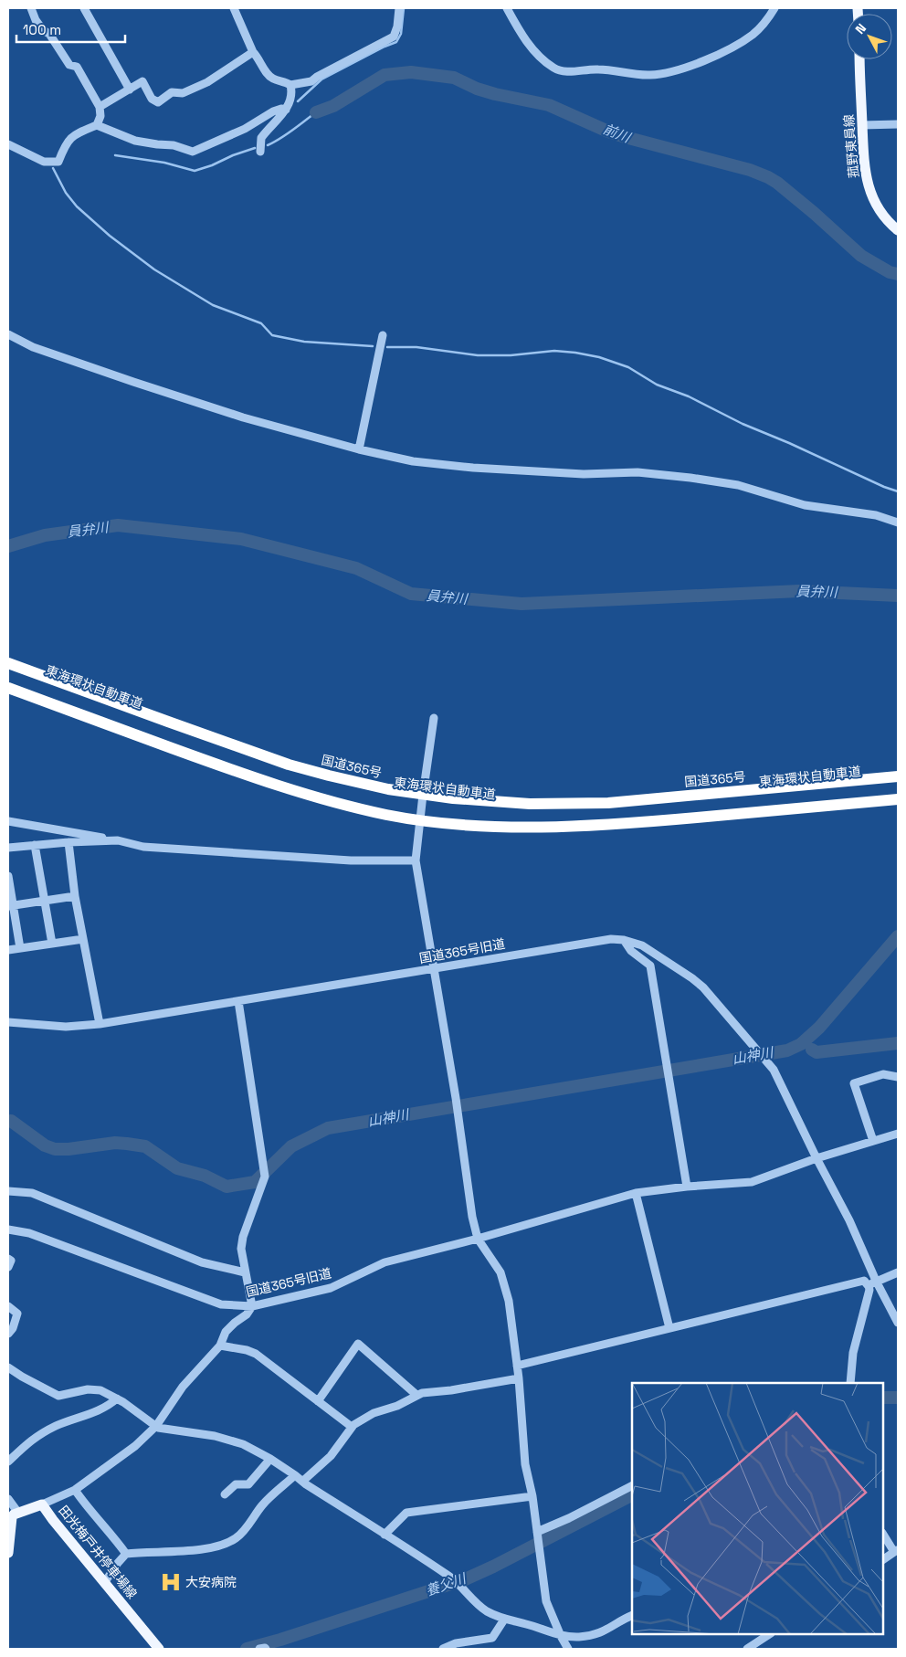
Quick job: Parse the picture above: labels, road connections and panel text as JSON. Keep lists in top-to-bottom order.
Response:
{
  "streets": {
    "highway": ["東海環状自動車道", "国道365号"],
    "main road": ["菰野東員線", "田光梅戸井停車場線"],
    "street": ["国道365号旧道"]
  },
  "water": [
    "前川",
    "員弁川",
    "山神川",
    "養父川"
  ],
  "places": {
    "hospital": ["大安病院"]
  },
  "scale_bar": "100 m",
  "north": "top left"
}
